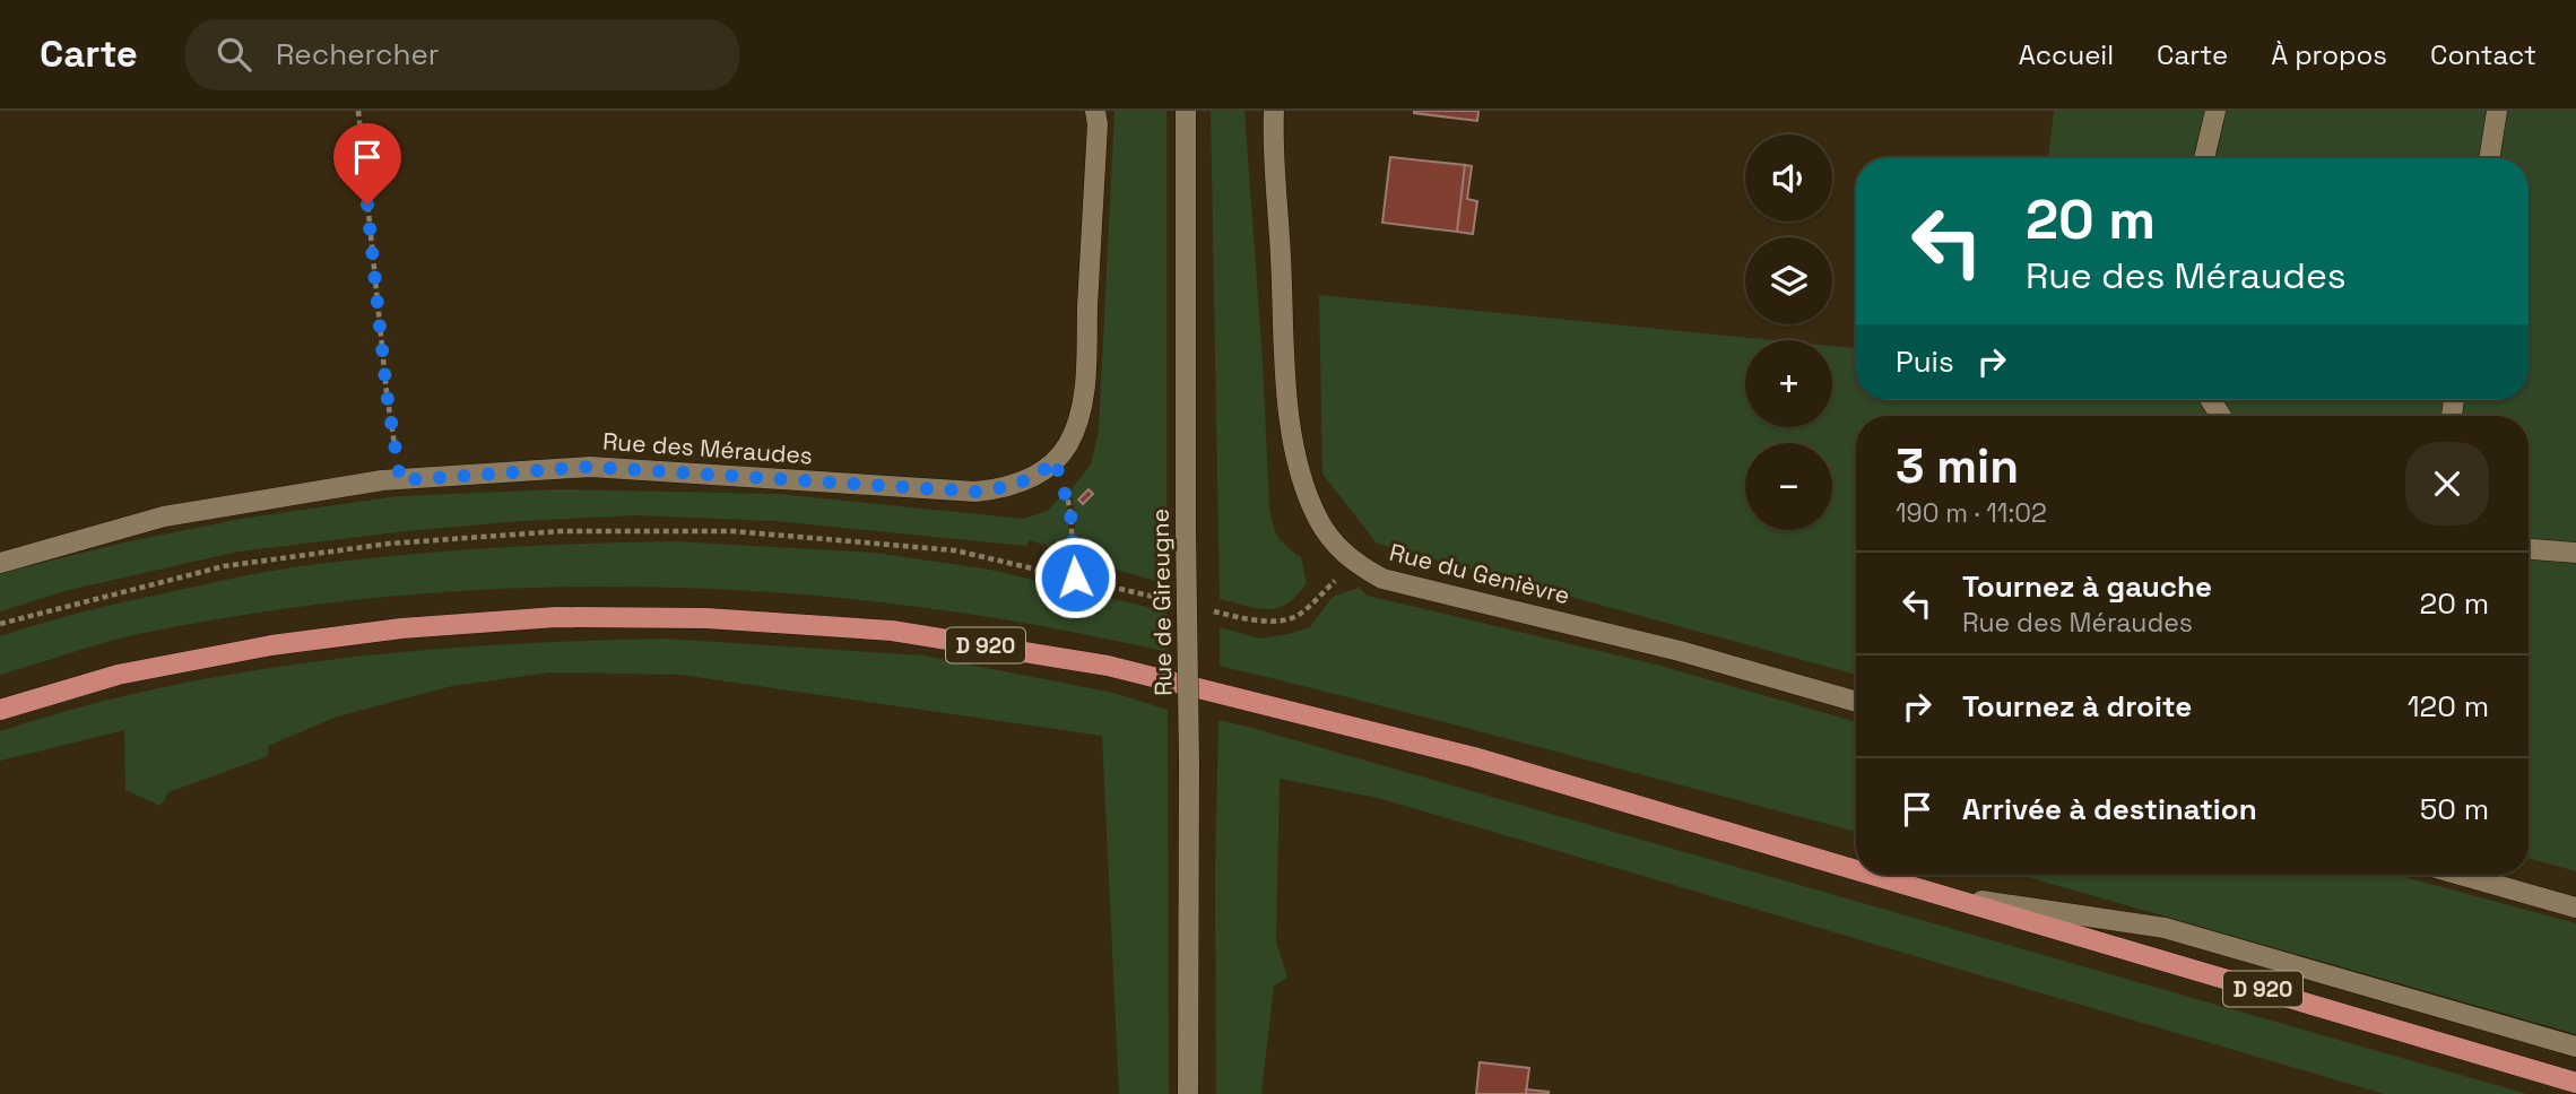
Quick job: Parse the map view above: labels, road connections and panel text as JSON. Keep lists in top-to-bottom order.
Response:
{
  "streets": {
    "main road": ["D 920"],
    "street": ["Rue des Méraudes", "Rue du Genièvre", "Rue de Gireugne"]
  },
  "page": {
    "header": "Carte",
    "search": "Rechercher",
    "nav": [
      "Accueil",
      "Carte",
      "À propos",
      "Contact"
    ],
    "map_buttons": ["+", "−"],
    "turn": ["20 m", "Rue des Méraudes"],
    "then": "Puis",
    "heading": ["3 min", "190 m · 11:02"],
    "list": [
      {
        "name": "Tournez à gauche",
        "note": "Rue des Méraudes",
        "value": "20 m"
      },
      {
        "name": "Tournez à droite",
        "value": "120 m"
      },
      {
        "name": "Arrivée à destination",
        "value": "50 m"
      }
    ]
  }
}
